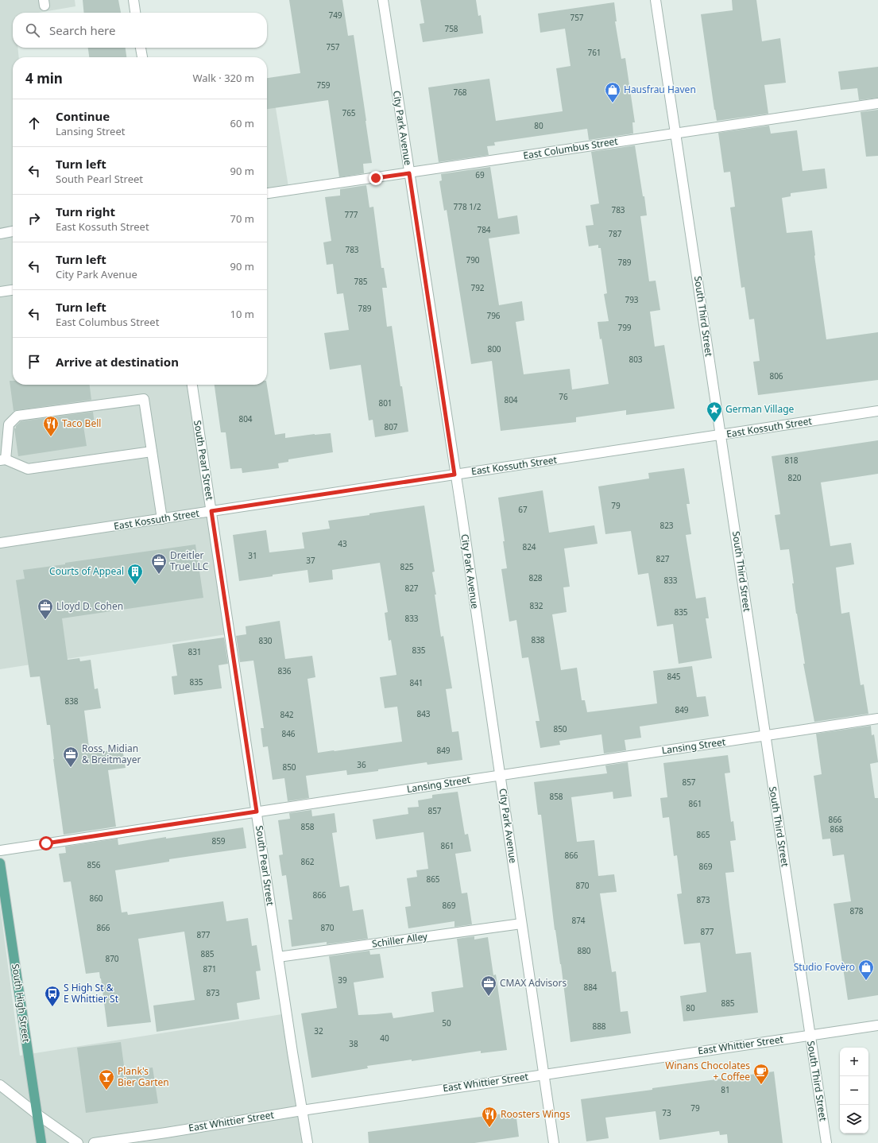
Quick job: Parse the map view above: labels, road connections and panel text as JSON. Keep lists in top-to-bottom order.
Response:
{
  "streets": {
    "main road": ["South High Street"],
    "street": [
      "City Park Avenue",
      "East Columbus Street",
      "South Third Street",
      "East Kossuth Street",
      "South Pearl Street",
      "Lansing Street",
      "Schiller Alley",
      "East Whittier Street"
    ]
  },
  "crossings": [
    ["City Park Avenue", "East Columbus Street"],
    ["City Park Avenue", "East Kossuth Street"],
    ["City Park Avenue", "Lansing Street"],
    ["City Park Avenue", "Schiller Alley"],
    ["City Park Avenue", "East Whittier Street"],
    ["East Columbus Street", "South Third Street"],
    ["South Third Street", "East Kossuth Street"],
    ["South Third Street", "Lansing Street"],
    ["South Third Street", "East Whittier Street"],
    ["East Kossuth Street", "South Pearl Street"],
    ["South Pearl Street", "Lansing Street"],
    ["South Pearl Street", "Schiller Alley"],
    ["South Pearl Street", "East Whittier Street"]
  ],
  "places": {
    "shop": ["Hausfrau Haven", "Studio Fovèro"],
    "place": ["German Village"],
    "restaurant": ["Taco Bell", "Roosters Wings"],
    "office": [
      "Dreitler True LLC",
      "Lloyd D. Cohen",
      "Ross, Midian & Breitmayer",
      "CMAX Advisors"
    ],
    "building": ["Courts of Appeal"],
    "bus stop": ["S High St & E Whittier St"],
    "cafe": ["Winans Chocolates + Coffee"],
    "bar": ["Plank's Bier Garten"]
  },
  "house_numbers": [
    "749",
    "757",
    "758",
    "757",
    "761",
    "759",
    "768",
    "765",
    "80",
    "69",
    "778 1/2",
    "783",
    "777",
    "784",
    "787",
    "783",
    "790",
    "789",
    "785",
    "792",
    "793",
    "789",
    "796",
    "799",
    "800",
    "803",
    "806",
    "76",
    "804",
    "801",
    "804",
    "807",
    "818",
    "820",
    "79",
    "67",
    "823",
    "43",
    "824",
    "31",
    "827",
    "37",
    "825",
    "828",
    "833",
    "827",
    "832",
    "835",
    "833",
    "838",
    "830",
    "835",
    "831",
    "836",
    "845",
    "835",
    "841",
    "838",
    "849",
    "843",
    "842",
    "850",
    "846",
    "849",
    "36",
    "850",
    "857",
    "858",
    "861",
    "857",
    "866",
    "858",
    "868",
    "865",
    "859",
    "861",
    "866",
    "862",
    "856",
    "869",
    "865",
    "870",
    "866",
    "860",
    "873",
    "869",
    "878",
    "874",
    "866",
    "870",
    "877",
    "877",
    "880",
    "885",
    "870",
    "871",
    "39",
    "884",
    "873",
    "885",
    "80",
    "50",
    "888",
    "32",
    "40",
    "38",
    "81",
    "79",
    "73"
  ],
  "page": {
    "search": "Search here",
    "heading": ["4 min", "Walk · 320 m"],
    "list": [
      ["Continue", "Lansing Street", "60 m"],
      ["Turn left", "South Pearl Street", "90 m"],
      ["Turn right", "East Kossuth Street", "70 m"],
      ["Turn left", "City Park Avenue", "90 m"],
      ["Turn left", "East Columbus Street", "10 m"],
      "Arrive at destination"
    ],
    "map_buttons": ["+", "−"]
  }
}
